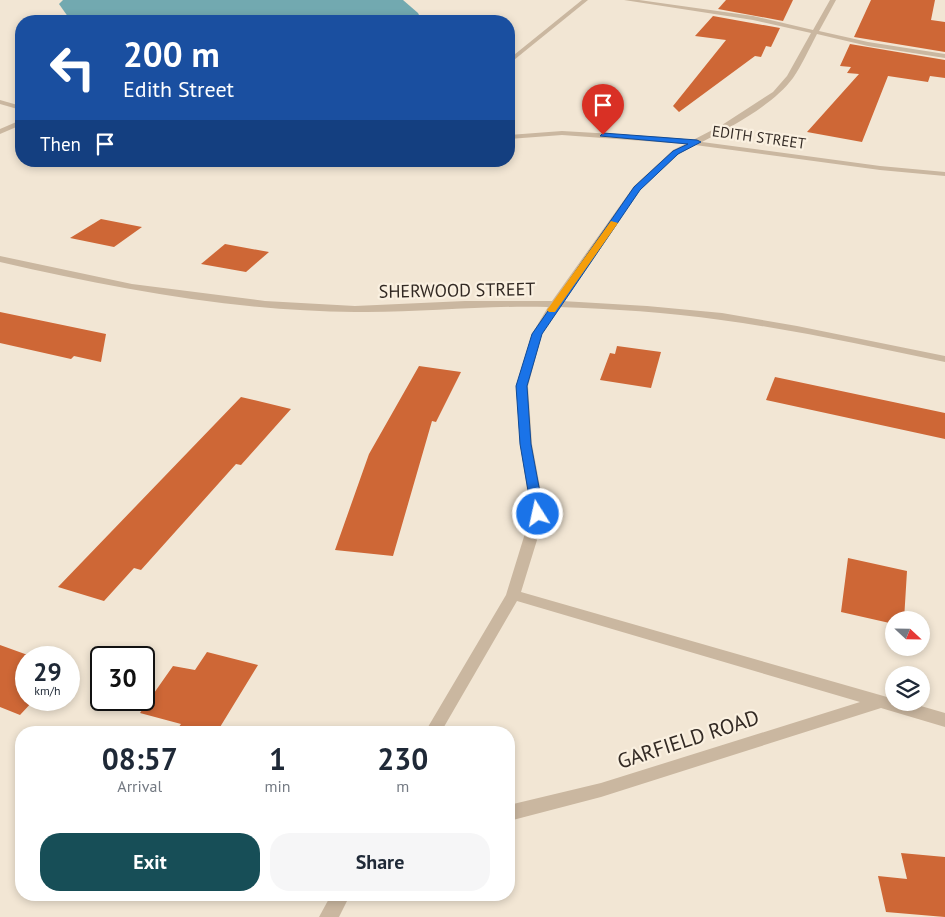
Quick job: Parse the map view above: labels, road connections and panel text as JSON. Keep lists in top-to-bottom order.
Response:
{
  "streets": {
    "street": ["EDITH STREET", "SHERWOOD STREET", "GARFIELD ROAD"]
  },
  "north": "right",
  "page": {
    "turn": ["200 m", "Edith Street"],
    "then": "Then",
    "speed": "29 km/h",
    "limit": "30",
    "eta": [
      "08:57",
      "Arrival",
      "1",
      "min",
      "230",
      "m"
    ],
    "buttons": ["Exit", "Share"]
  }
}
